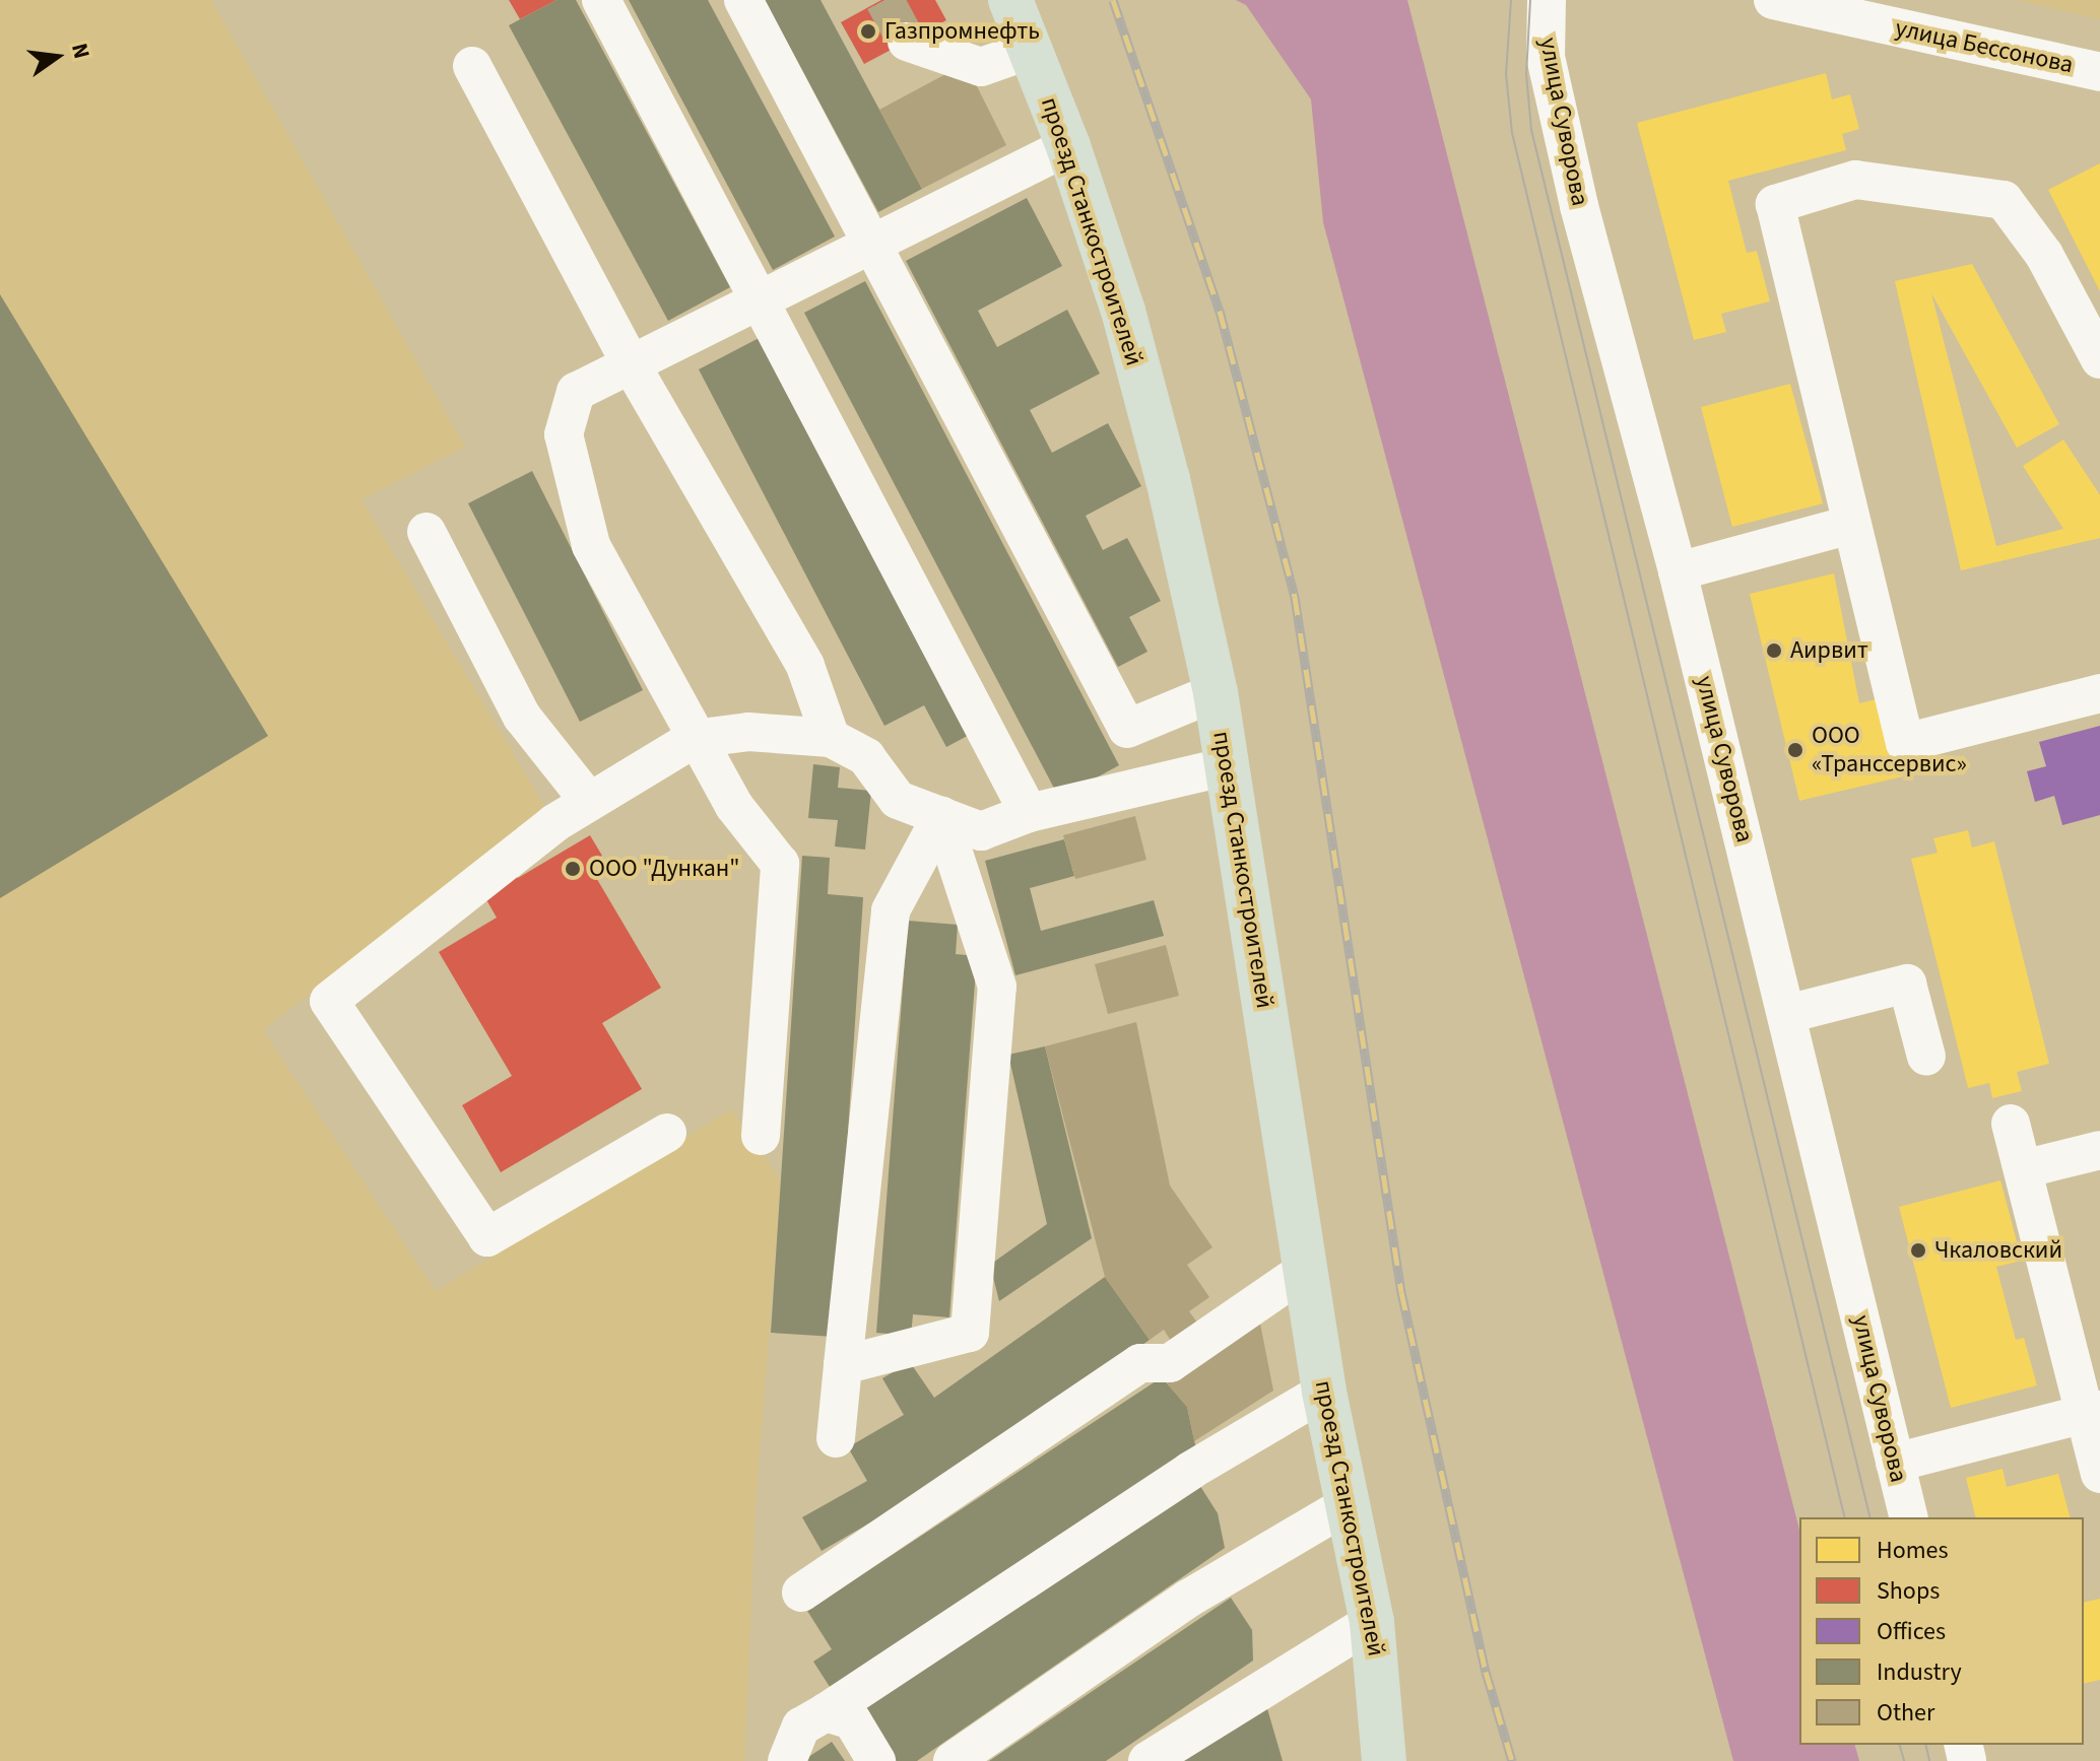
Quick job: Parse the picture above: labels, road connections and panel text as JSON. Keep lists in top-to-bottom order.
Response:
{
  "streets": {
    "main road": ["проезд Станкостроителей"],
    "street": ["улица Бессонова", "улица Суворова"]
  },
  "places": [
    "Газпромнефть",
    "Аирвит",
    "ООО «Транссервис»",
    "ООО \"Дункан\"",
    "Чкаловский"
  ],
  "legend": [
    "Homes",
    "Shops",
    "Offices",
    "Industry",
    "Other"
  ],
  "north": "right"
}
